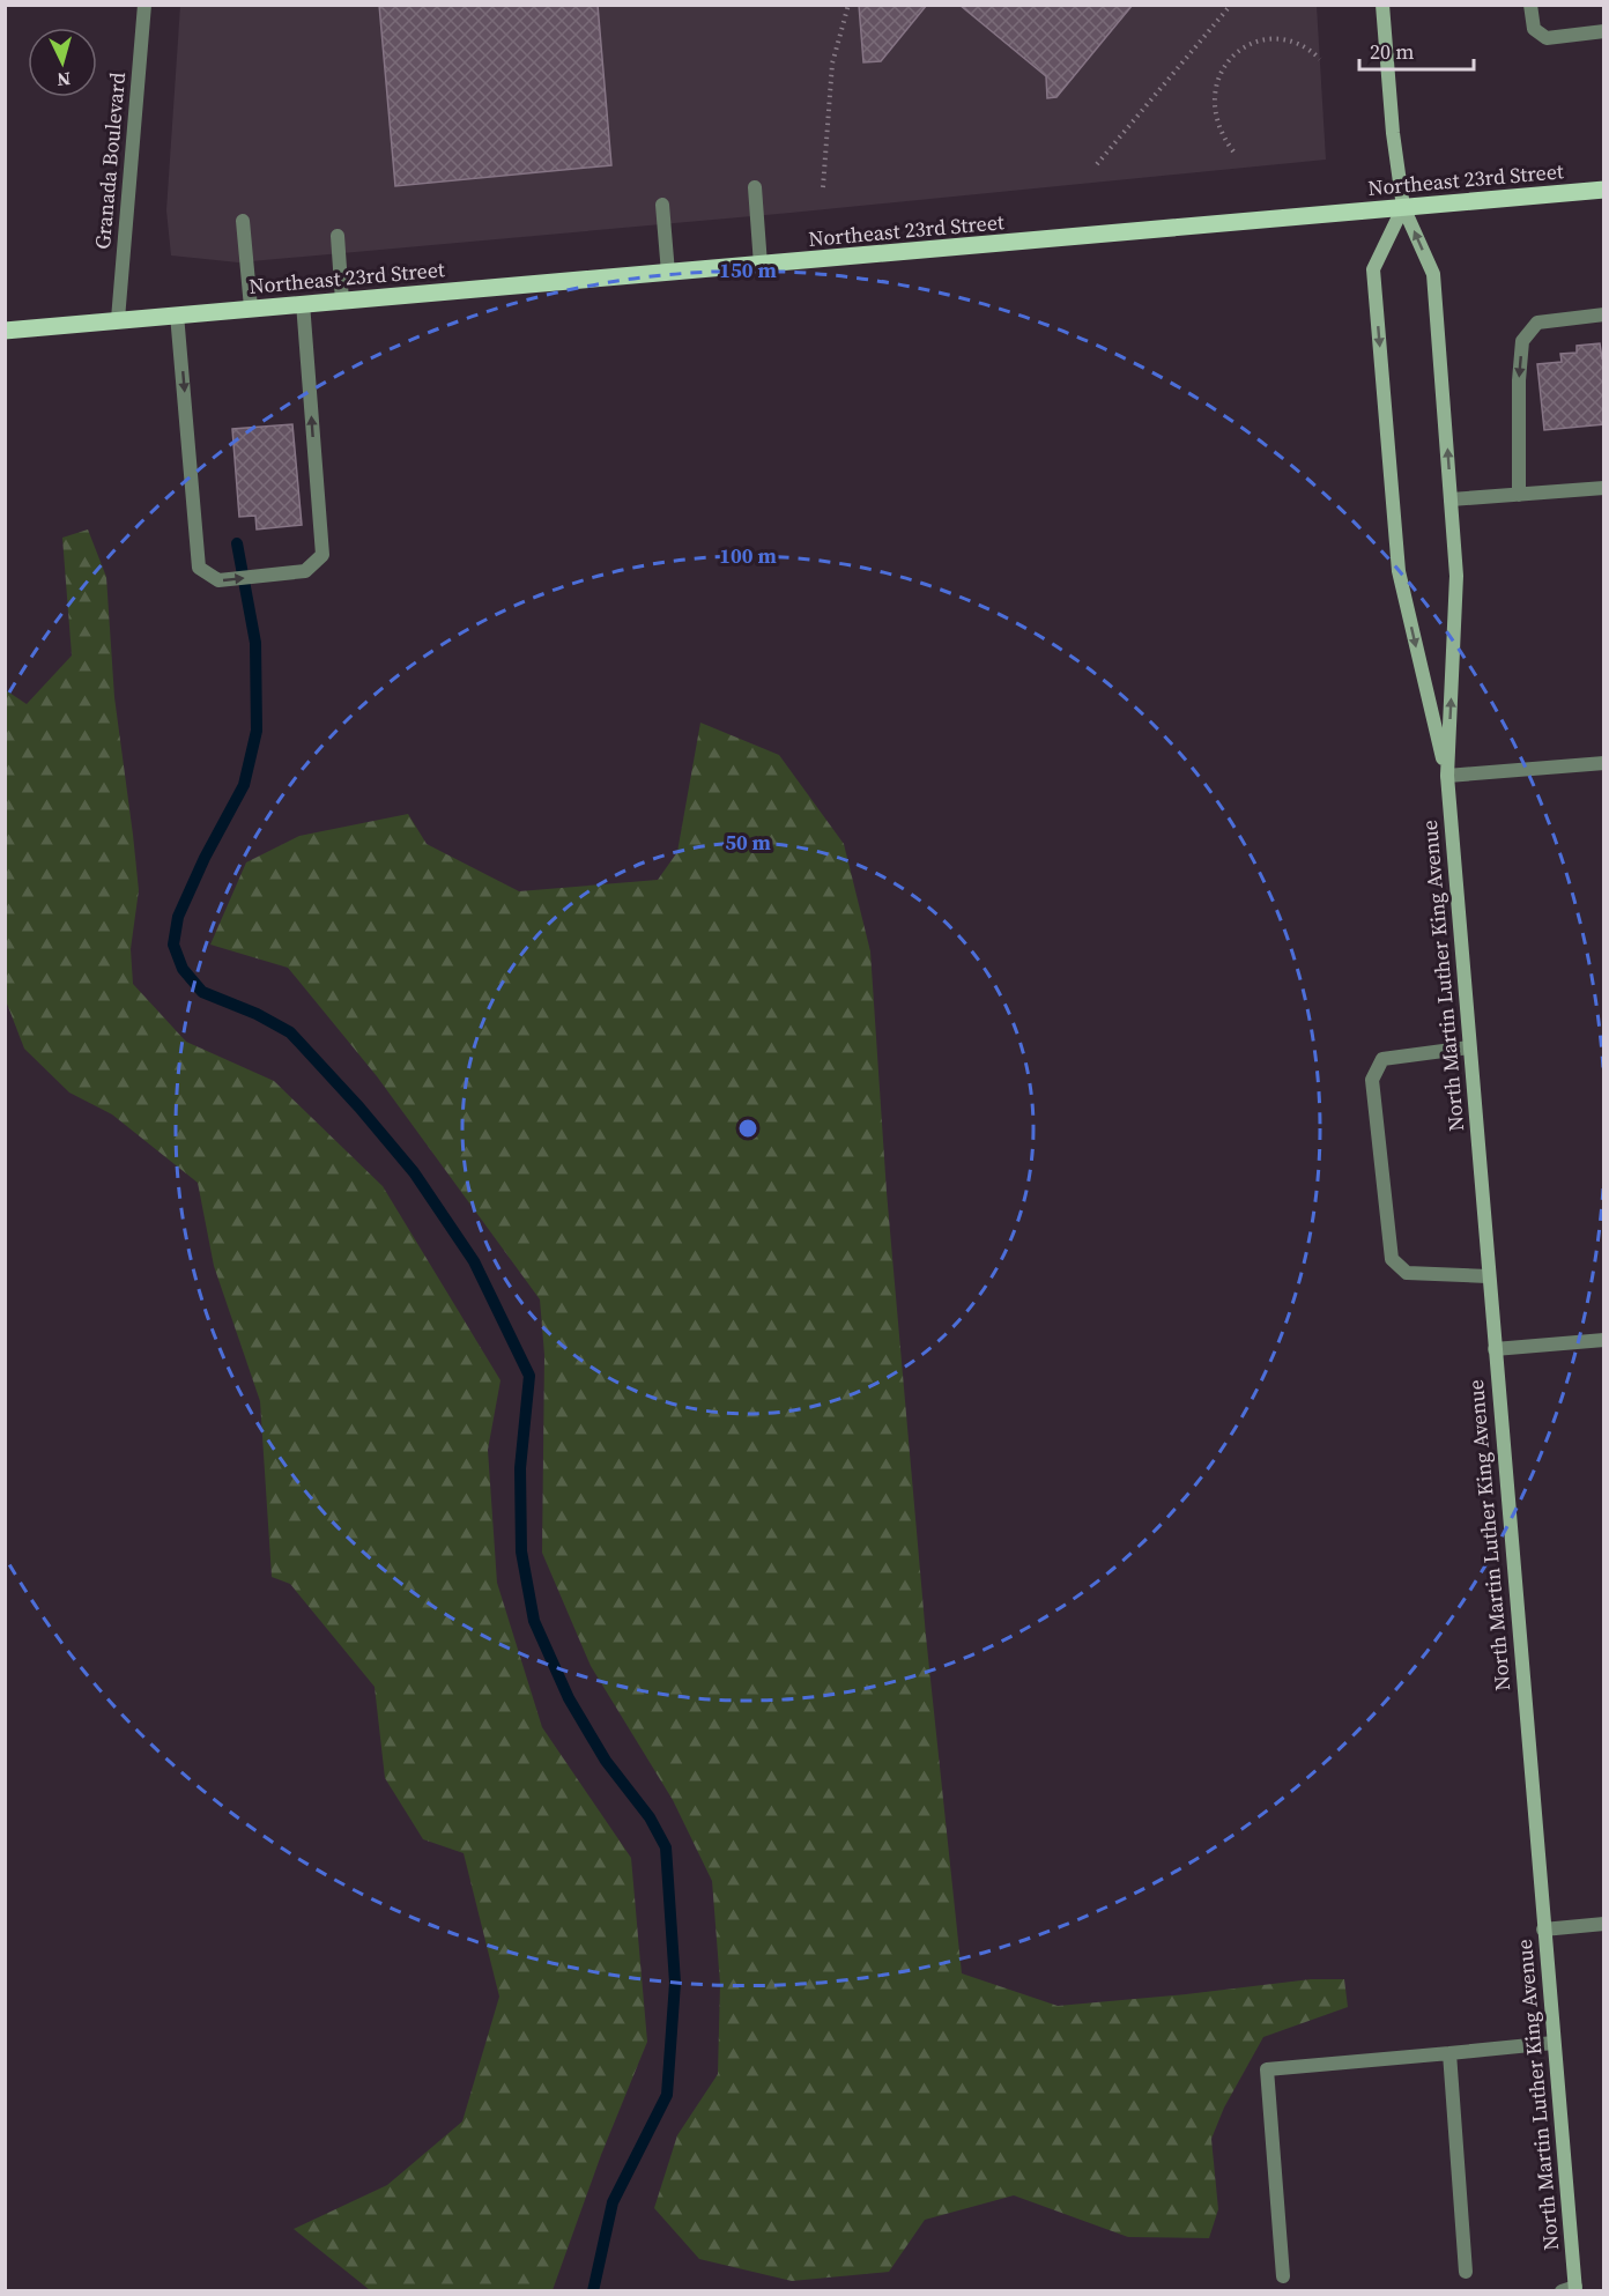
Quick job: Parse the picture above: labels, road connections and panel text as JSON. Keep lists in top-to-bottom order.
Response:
{
  "streets": {
    "main road": ["Northeast 23rd Street", "North Martin Luther King Avenue"],
    "street": ["Granada Boulevard"]
  },
  "crossings": [
    ["Granada Boulevard", "Northeast 23rd Street"],
    ["Northeast 23rd Street", "North Martin Luther King Avenue"]
  ],
  "scale_bar": "20 m",
  "north": "bottom",
  "rings": ["150 m", "100 m", "50 m"]
}
